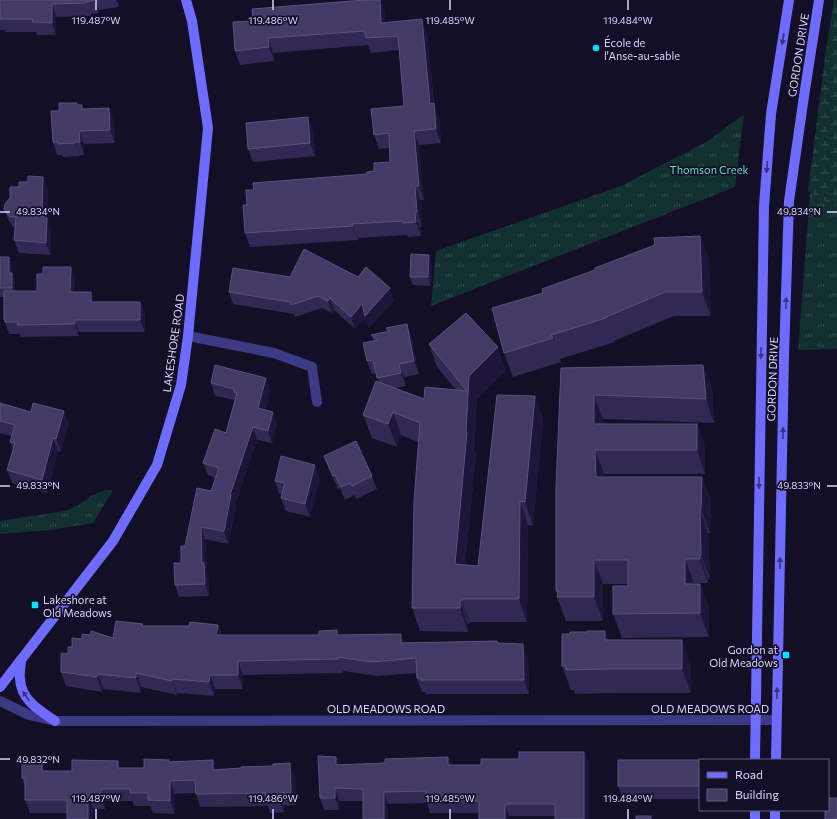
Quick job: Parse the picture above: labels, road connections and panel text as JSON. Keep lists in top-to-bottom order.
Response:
{
  "streets": {
    "main road": ["GORDON DRIVE", "LAKESHORE ROAD"],
    "street": ["OLD MEADOWS ROAD"]
  },
  "crossings": [
    ["GORDON DRIVE", "OLD MEADOWS ROAD"]
  ],
  "parks": ["Thomson Creek"],
  "places": {
    "other": ["École de l'Anse-au-sable"],
    "transit": ["Lakeshore at Old Meadows", "Gordon at Old Meadows"]
  },
  "legend": ["Road", "Building"],
  "coordinates": [
    "119.487°W",
    "119.486°W",
    "119.485°W",
    "119.484°W",
    "49.834°N",
    "49.833°N",
    "49.832°N"
  ]
}
